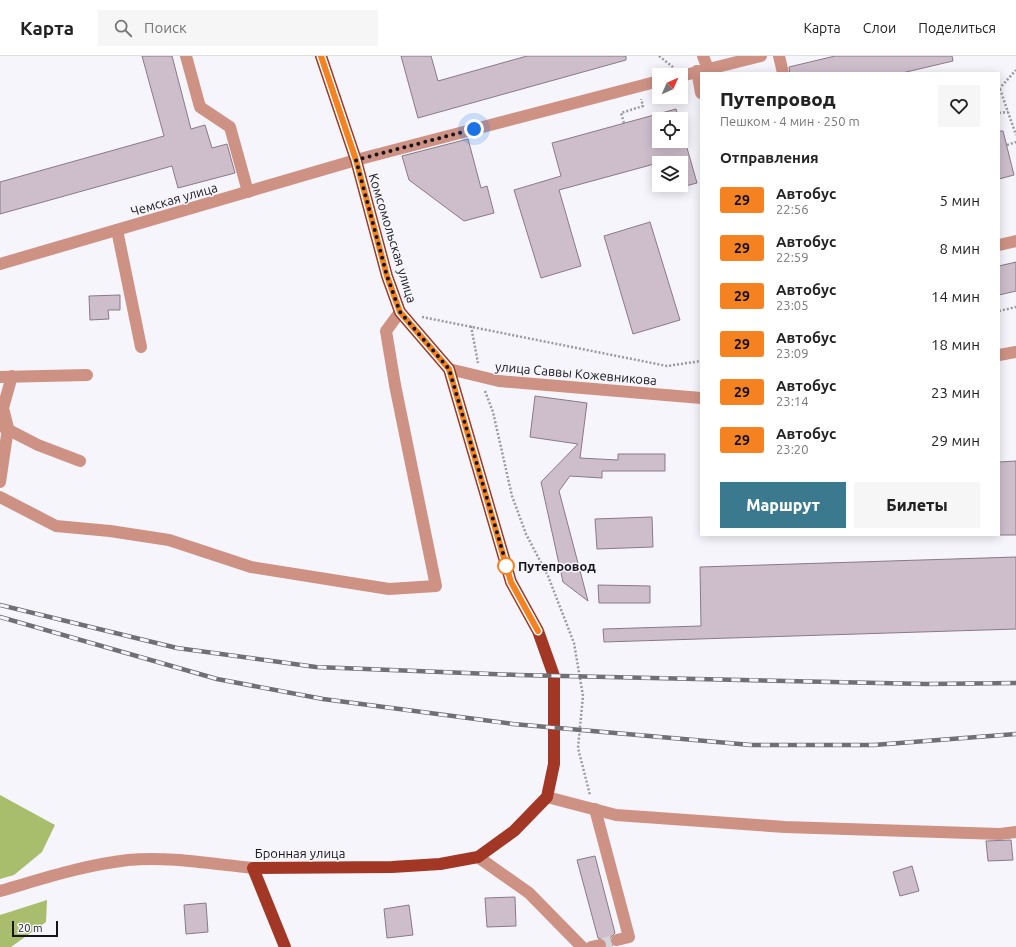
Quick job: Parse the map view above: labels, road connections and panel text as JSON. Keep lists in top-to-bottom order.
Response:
{
  "streets": {
    "main road": ["Комсомольская улица", "Бронная улица"],
    "street": ["Чемская улица", "улица Саввы Кожевникова"]
  },
  "crossings": [
    ["Чемская улица", "Комсомольская улица"],
    ["Комсомольская улица", "улица Саввы Кожевникова"],
    ["Комсомольская улица", "Бронная улица"],
    ["улица Саввы Кожевникова", "Бронная улица"]
  ],
  "places": ["Путепровод"],
  "lines": ["bus line 29"],
  "scale_bar": "20 m",
  "north": "top right",
  "page": {
    "header": "Карта",
    "search": "Поиск",
    "nav": ["Карта", "Слои", "Поделиться"],
    "heading": [
      ["Путепровод", "Пешком · 4 мин · 250 m"],
      "Отправления"
    ],
    "list": [
      {
        "mark": "29",
        "name": "Автобус",
        "note": "22:56",
        "value": "5 мин"
      },
      {
        "mark": "29",
        "name": "Автобус",
        "note": "22:59",
        "value": "8 мин"
      },
      {
        "mark": "29",
        "name": "Автобус",
        "note": "23:05",
        "value": "14 мин"
      },
      {
        "mark": "29",
        "name": "Автобус",
        "note": "23:09",
        "value": "18 мин"
      },
      {
        "mark": "29",
        "name": "Автобус",
        "note": "23:14",
        "value": "23 мин"
      },
      {
        "mark": "29",
        "name": "Автобус",
        "note": "23:20",
        "value": "29 мин"
      }
    ],
    "buttons": ["Маршрут", "Билеты"],
    "scale": "20 m"
  }
}
